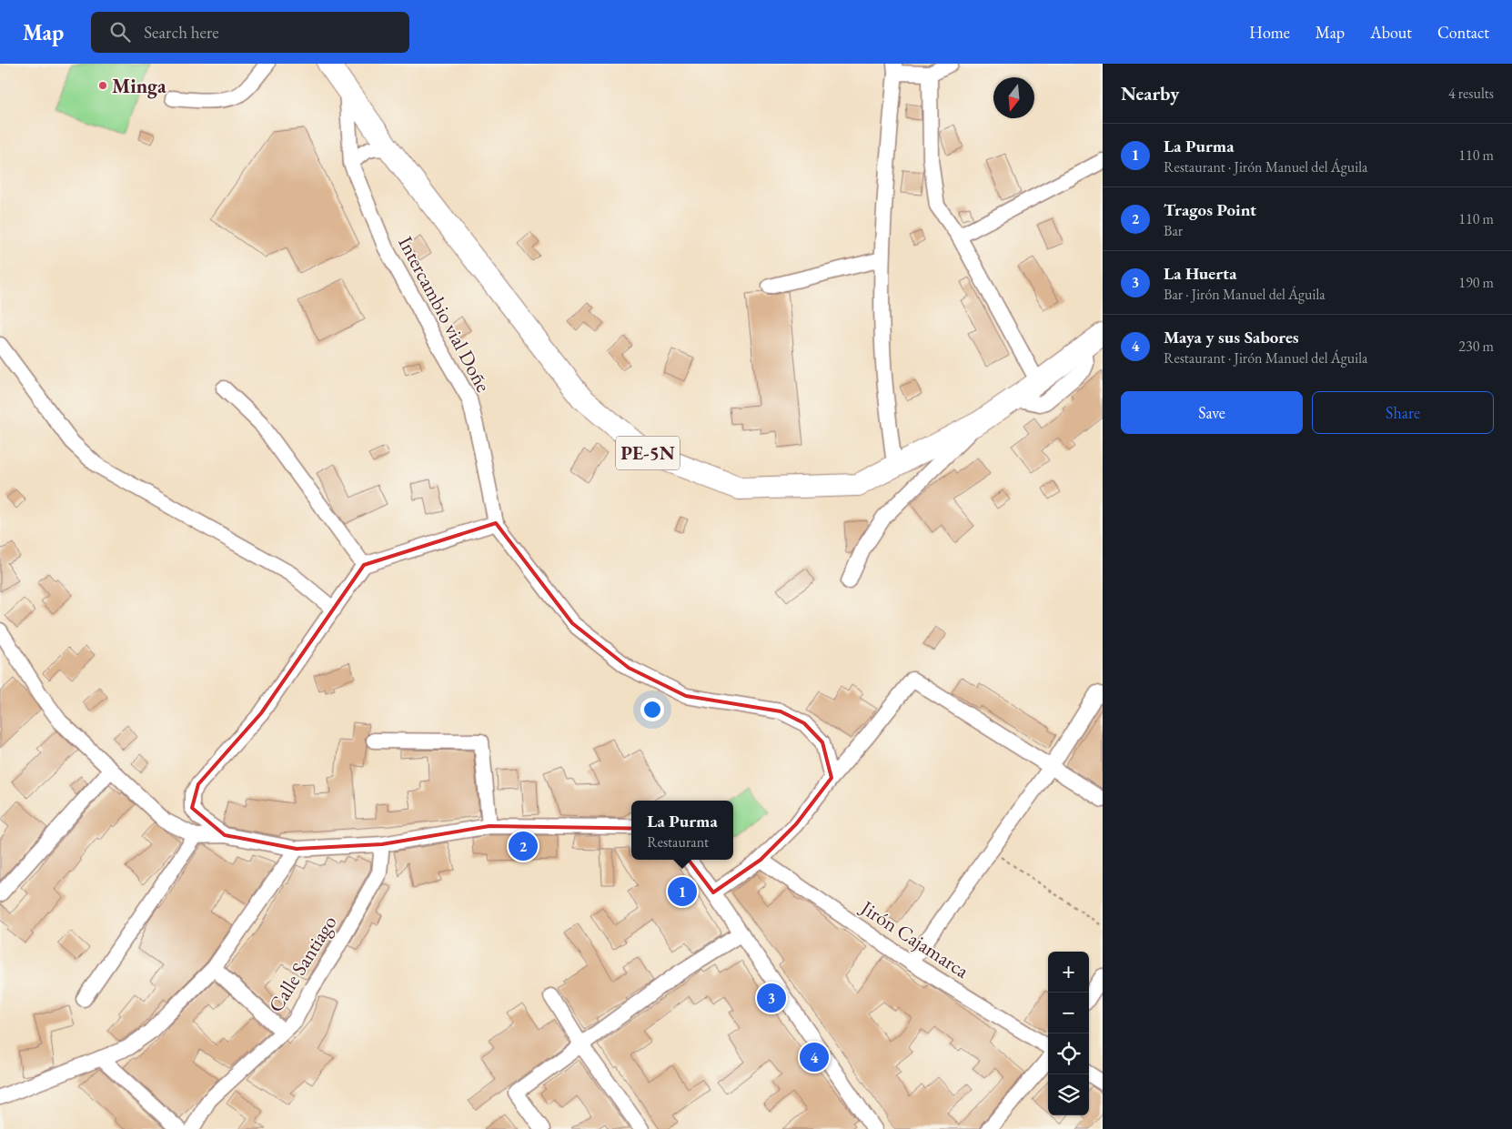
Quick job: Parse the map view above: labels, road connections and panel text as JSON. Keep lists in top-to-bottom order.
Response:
{
  "streets": {
    "highway": ["PE-5N"],
    "street": ["Intercambio vial Doñe", "Jirón Cajamarca", "Calle Santiago"]
  },
  "crossings": [
    ["Intercambio vial Doñe", "PE-5N"]
  ],
  "places": ["Minga"],
  "north": "bottom",
  "page": {
    "header": "Map",
    "search": "Search here",
    "nav": [
      "Home",
      "Map",
      "About",
      "Contact"
    ],
    "heading": ["Nearby", "4 results"],
    "list": [
      {
        "mark": "1",
        "name": "La Purma",
        "note": "Restaurant · Jirón Manuel del Águila",
        "value": "110 m"
      },
      {
        "mark": "2",
        "name": "Tragos Point",
        "note": "Bar",
        "value": "110 m"
      },
      {
        "mark": "3",
        "name": "La Huerta",
        "note": "Bar · Jirón Manuel del Águila",
        "value": "190 m"
      },
      {
        "mark": "4",
        "name": "Maya y sus Sabores",
        "note": "Restaurant · Jirón Manuel del Águila",
        "value": "230 m"
      }
    ],
    "buttons": ["Save", "Share"],
    "popup": ["La Purma", "Restaurant"],
    "pins": [
      "2",
      "1",
      "3",
      "4"
    ],
    "map_buttons": ["+", "−"]
  }
}
